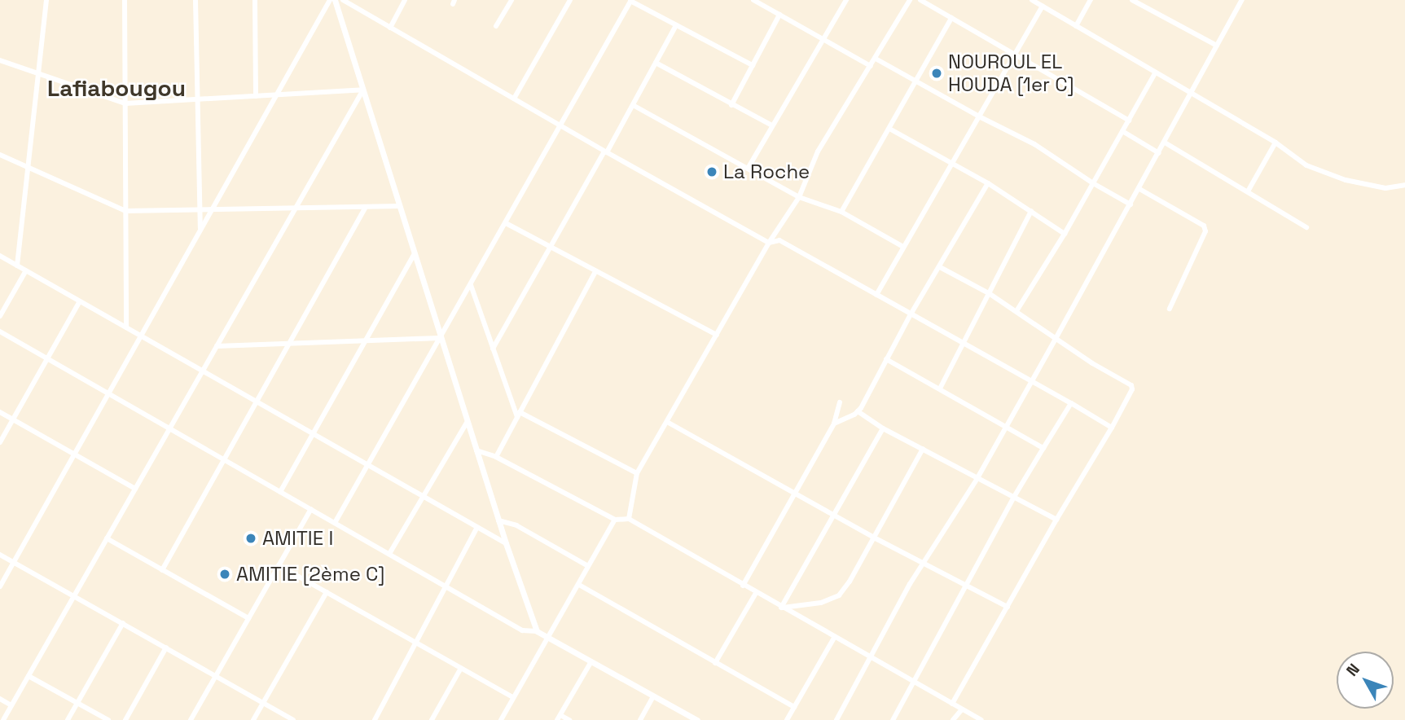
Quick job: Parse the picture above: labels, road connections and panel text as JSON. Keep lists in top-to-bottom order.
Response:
{
  "districts": ["Lafiabougou"],
  "places": [
    "NOUROUL EL HOUDA [1er C]",
    "La Roche",
    "AMITIE I",
    "AMITIE [2ème C]"
  ],
  "north": "top left"
}
